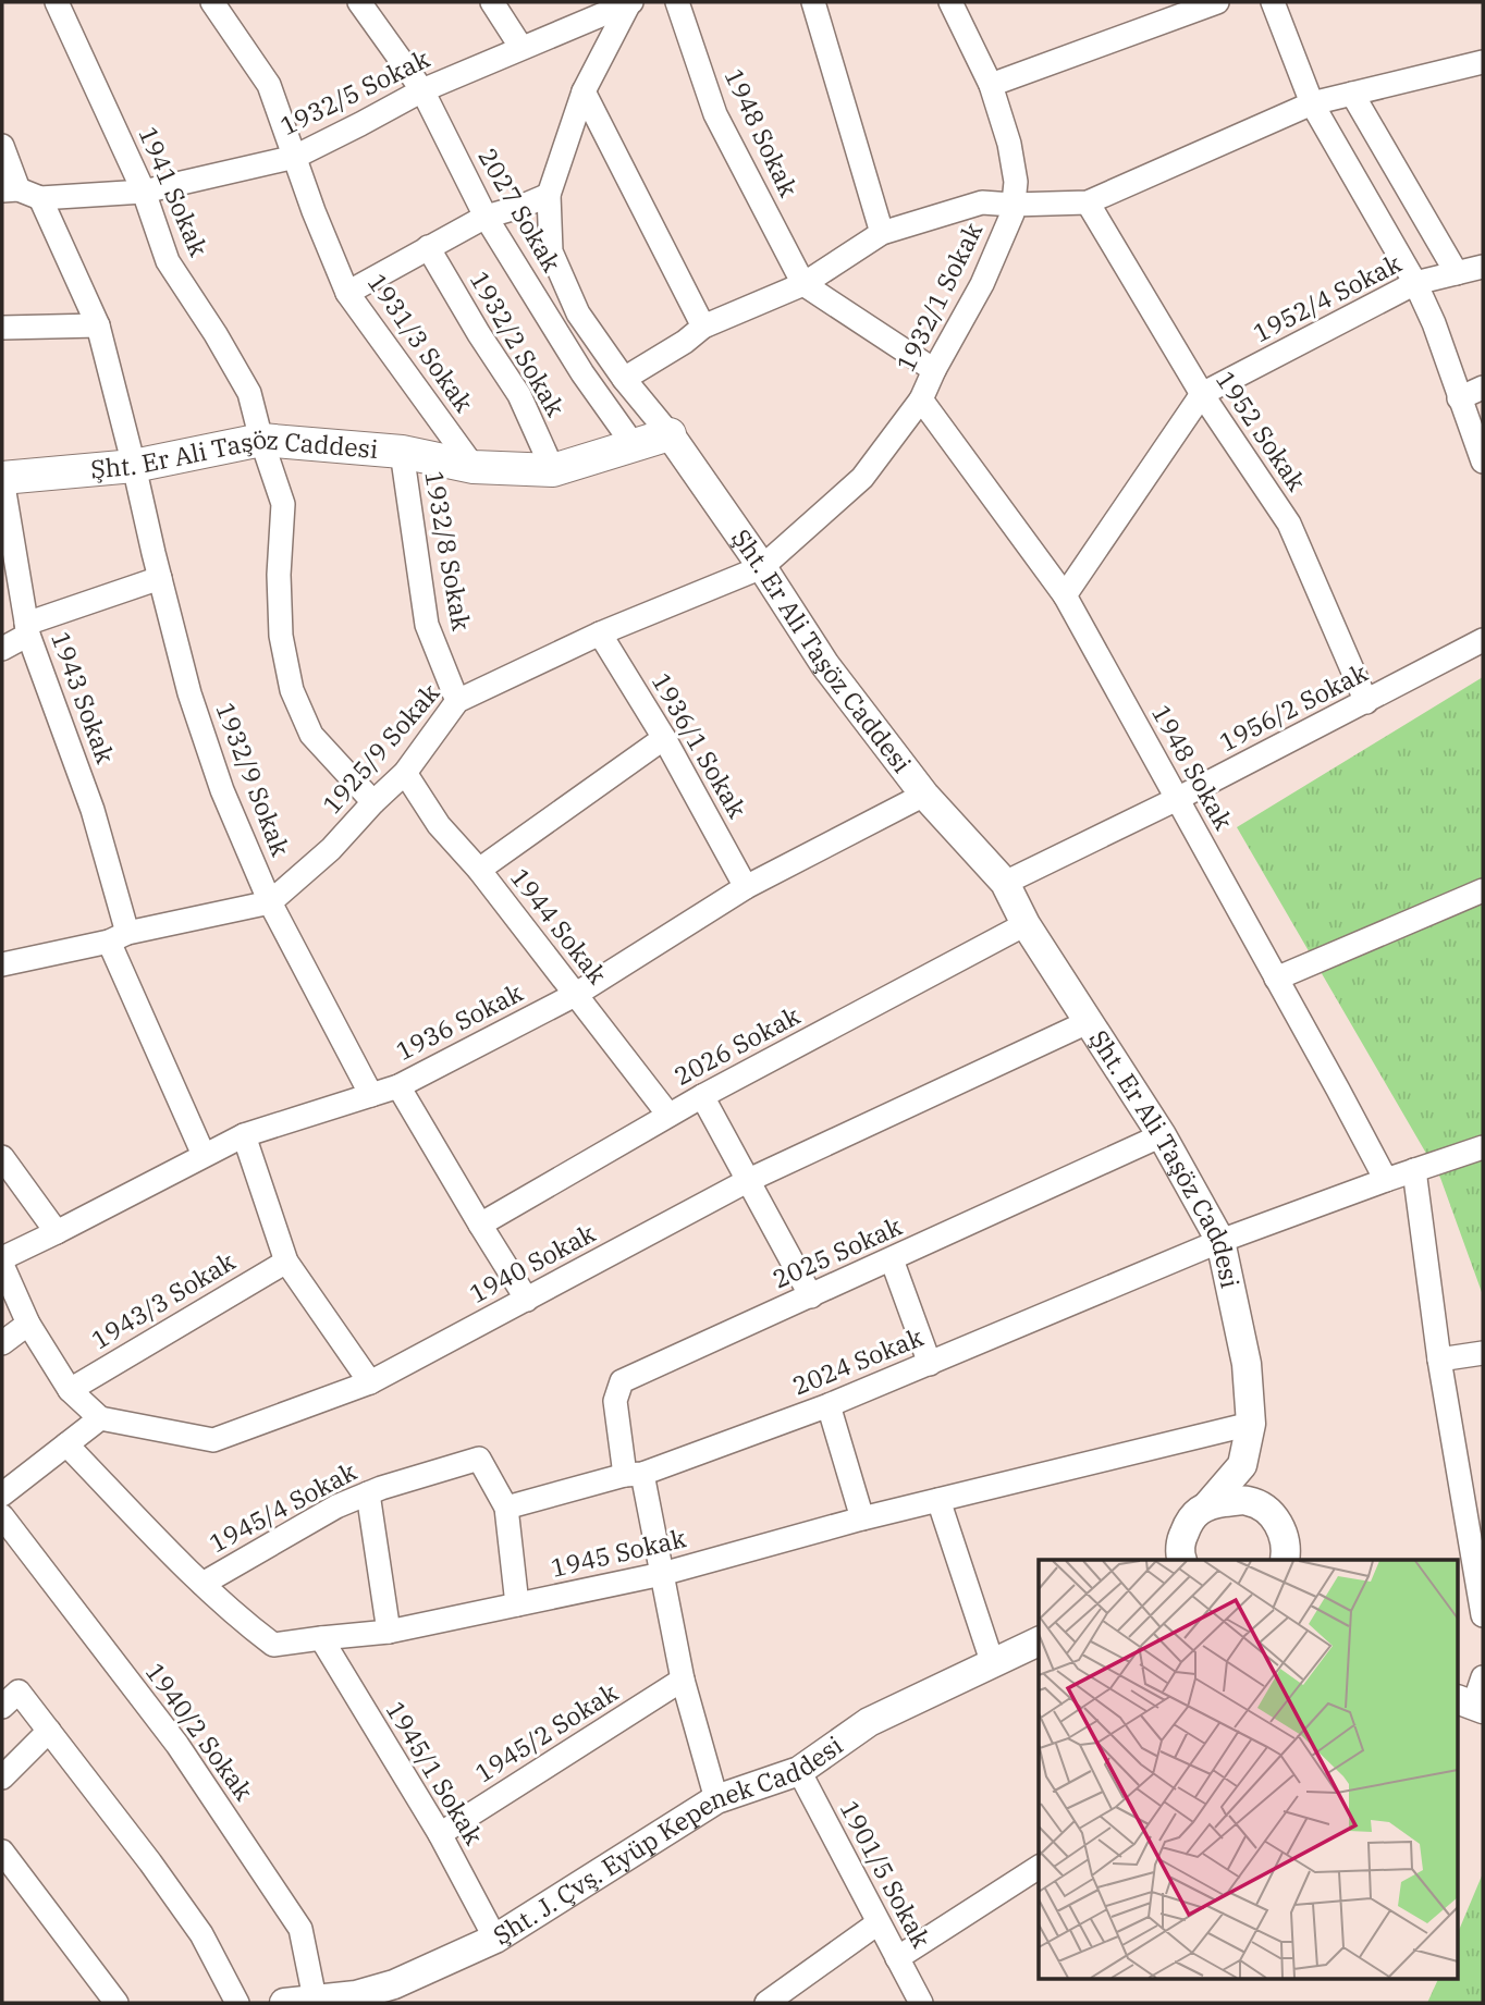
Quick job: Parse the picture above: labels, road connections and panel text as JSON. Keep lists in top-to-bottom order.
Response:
{
  "streets": {
    "main road": ["Şht. Er Ali Taşöz Caddesi"],
    "street": [
      "1932/5 Sokak",
      "1948 Sokak",
      "1941 Sokak",
      "2027 Sokak",
      "1932/1 Sokak",
      "1952/4 Sokak",
      "1931/3 Sokak",
      "1932/2 Sokak",
      "1952 Sokak",
      "1932/8 Sokak",
      "1943 Sokak",
      "1956/2 Sokak",
      "1936/1 Sokak",
      "1925/9 Sokak",
      "1932/9 Sokak",
      "1944 Sokak",
      "1936 Sokak",
      "2026 Sokak",
      "2025 Sokak",
      "1940 Sokak",
      "1943/3 Sokak",
      "2024 Sokak",
      "1945/4 Sokak",
      "1945 Sokak",
      "1940/2 Sokak",
      "1945/2 Sokak",
      "1945/1 Sokak",
      "Şht. J. Çvş. Eyüp Kepenek Caddesi",
      "1901/5 Sokak"
    ]
  },
  "crossings": [
    ["1932/5 Sokak", "1941 Sokak"],
    ["1932/5 Sokak", "2027 Sokak"],
    ["1932/5 Sokak", "1931/3 Sokak"],
    ["1932/5 Sokak", "1932/9 Sokak"],
    ["1948 Sokak", "1932/1 Sokak"],
    ["1948 Sokak", "1956/2 Sokak"],
    ["1948 Sokak", "2024 Sokak"],
    ["1941 Sokak", "Şht. Er Ali Taşöz Caddesi"],
    ["2027 Sokak", "Şht. Er Ali Taşöz Caddesi"],
    ["1932/1 Sokak", "Şht. Er Ali Taşöz Caddesi"],
    ["1932/1 Sokak", "1925/9 Sokak"],
    ["1952/4 Sokak", "1952 Sokak"],
    ["1931/3 Sokak", "Şht. Er Ali Taşöz Caddesi"],
    ["1932/2 Sokak", "Şht. Er Ali Taşöz Caddesi"],
    ["1952 Sokak", "1956/2 Sokak"],
    ["Şht. Er Ali Taşöz Caddesi", "1932/8 Sokak"],
    ["Şht. Er Ali Taşöz Caddesi", "1943 Sokak"],
    ["Şht. Er Ali Taşöz Caddesi", "1956/2 Sokak"],
    ["Şht. Er Ali Taşöz Caddesi", "1925/9 Sokak"],
    ["Şht. Er Ali Taşöz Caddesi", "1932/9 Sokak"],
    ["Şht. Er Ali Taşöz Caddesi", "1936 Sokak"],
    ["Şht. Er Ali Taşöz Caddesi", "2026 Sokak"],
    ["Şht. Er Ali Taşöz Caddesi", "2025 Sokak"],
    ["Şht. Er Ali Taşöz Caddesi", "1940 Sokak"],
    ["Şht. Er Ali Taşöz Caddesi", "2024 Sokak"],
    ["Şht. Er Ali Taşöz Caddesi", "1945 Sokak"],
    ["1932/8 Sokak", "1925/9 Sokak"],
    ["1943 Sokak", "1925/9 Sokak"],
    ["1943 Sokak", "1936 Sokak"],
    ["1936/1 Sokak", "1925/9 Sokak"],
    ["1936/1 Sokak", "1936 Sokak"],
    ["1925/9 Sokak", "1932/9 Sokak"],
    ["1925/9 Sokak", "1944 Sokak"],
    ["1932/9 Sokak", "1936 Sokak"],
    ["1944 Sokak", "1936 Sokak"],
    ["1944 Sokak", "2026 Sokak"],
    ["2025 Sokak", "2024 Sokak"],
    ["2025 Sokak", "1945 Sokak"],
    ["2025 Sokak", "1945/2 Sokak"],
    ["2025 Sokak", "Şht. J. Çvş. Eyüp Kepenek Caddesi"],
    ["2024 Sokak", "1945/4 Sokak"],
    ["1945/4 Sokak", "1945 Sokak"],
    ["1945 Sokak", "1945/1 Sokak"],
    ["1940/2 Sokak", "Şht. J. Çvş. Eyüp Kepenek Caddesi"],
    ["1945/2 Sokak", "1945/1 Sokak"],
    ["1945/1 Sokak", "Şht. J. Çvş. Eyüp Kepenek Caddesi"],
    ["Şht. J. Çvş. Eyüp Kepenek Caddesi", "1901/5 Sokak"]
  ]
}
